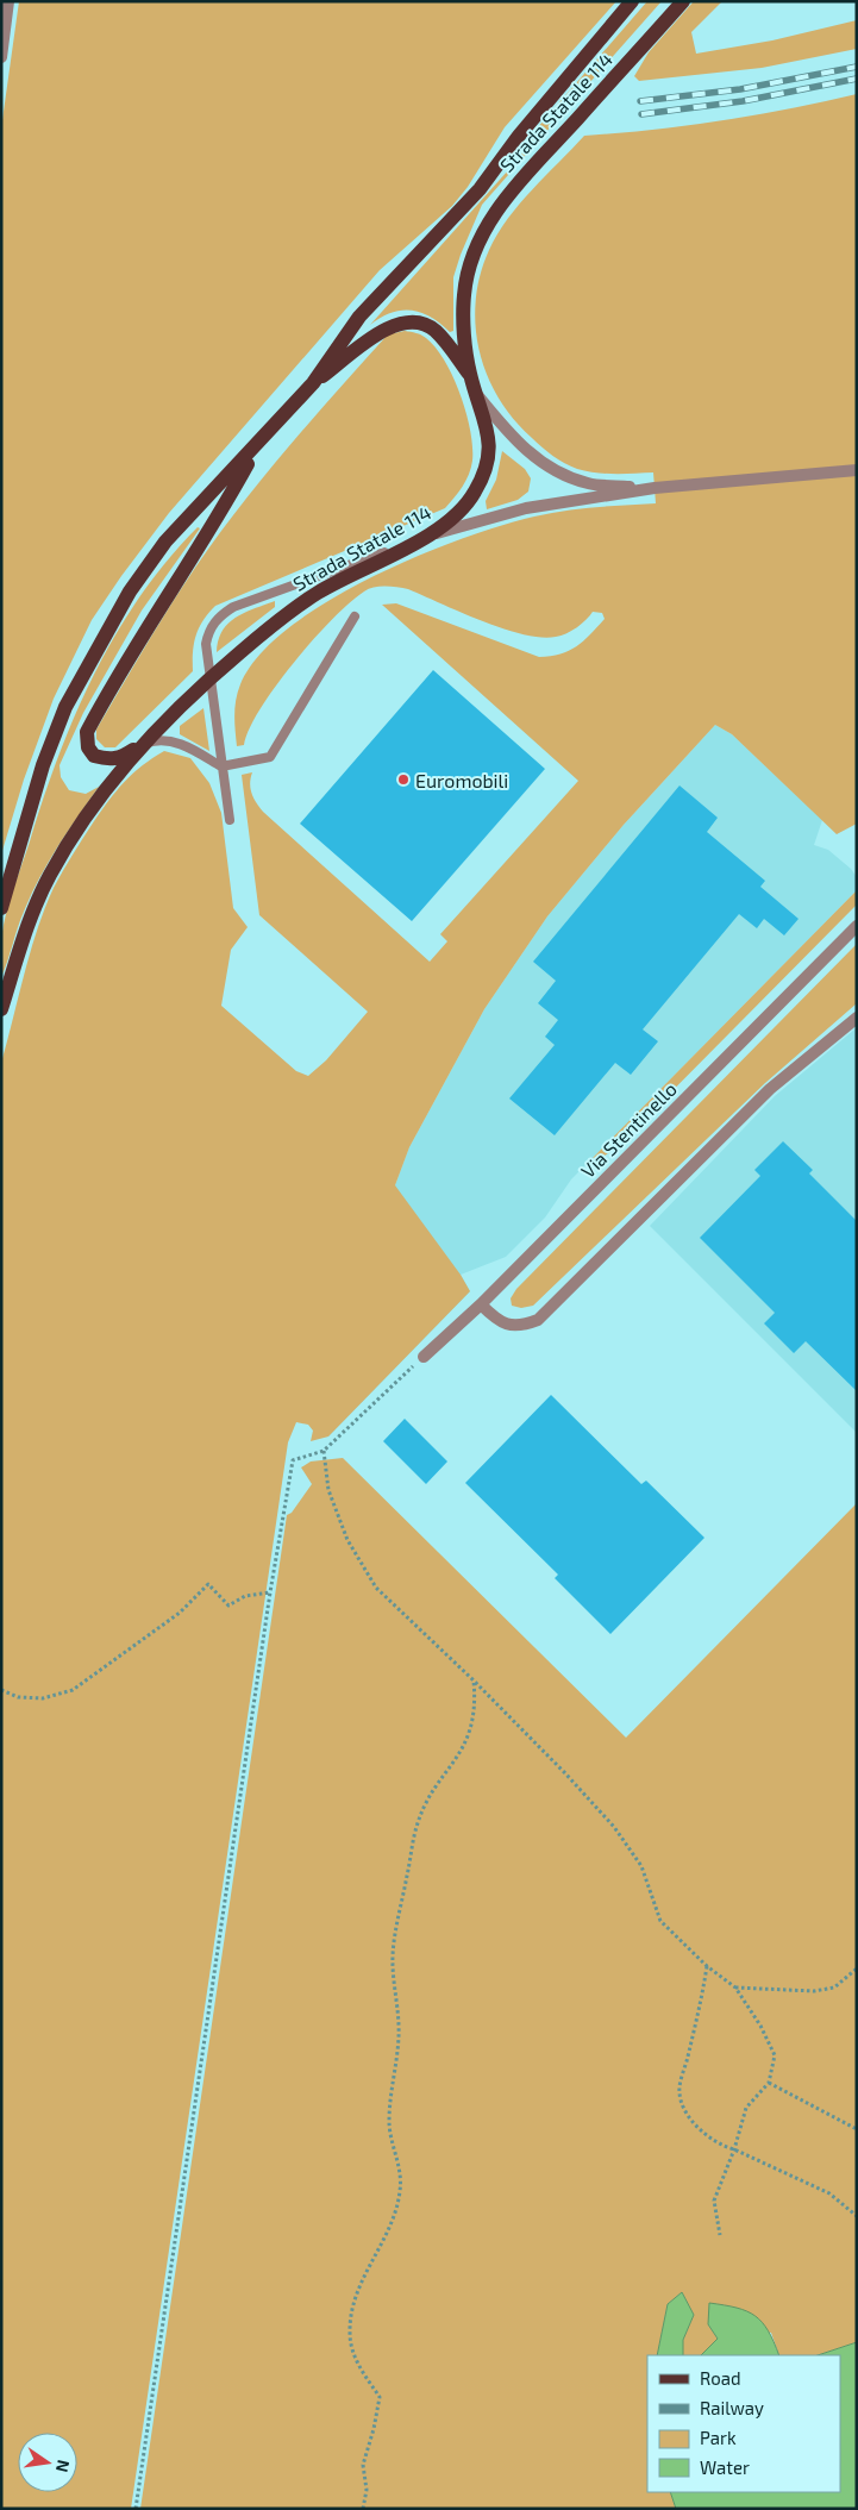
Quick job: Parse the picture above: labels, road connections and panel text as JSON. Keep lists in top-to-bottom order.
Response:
{
  "streets": {
    "main road": ["Strada Statale 114"],
    "street": ["Via Stentinello"]
  },
  "places": ["Euromobili"],
  "legend": [
    "Road",
    "Railway",
    "Park",
    "Water"
  ],
  "north": "right"
}
